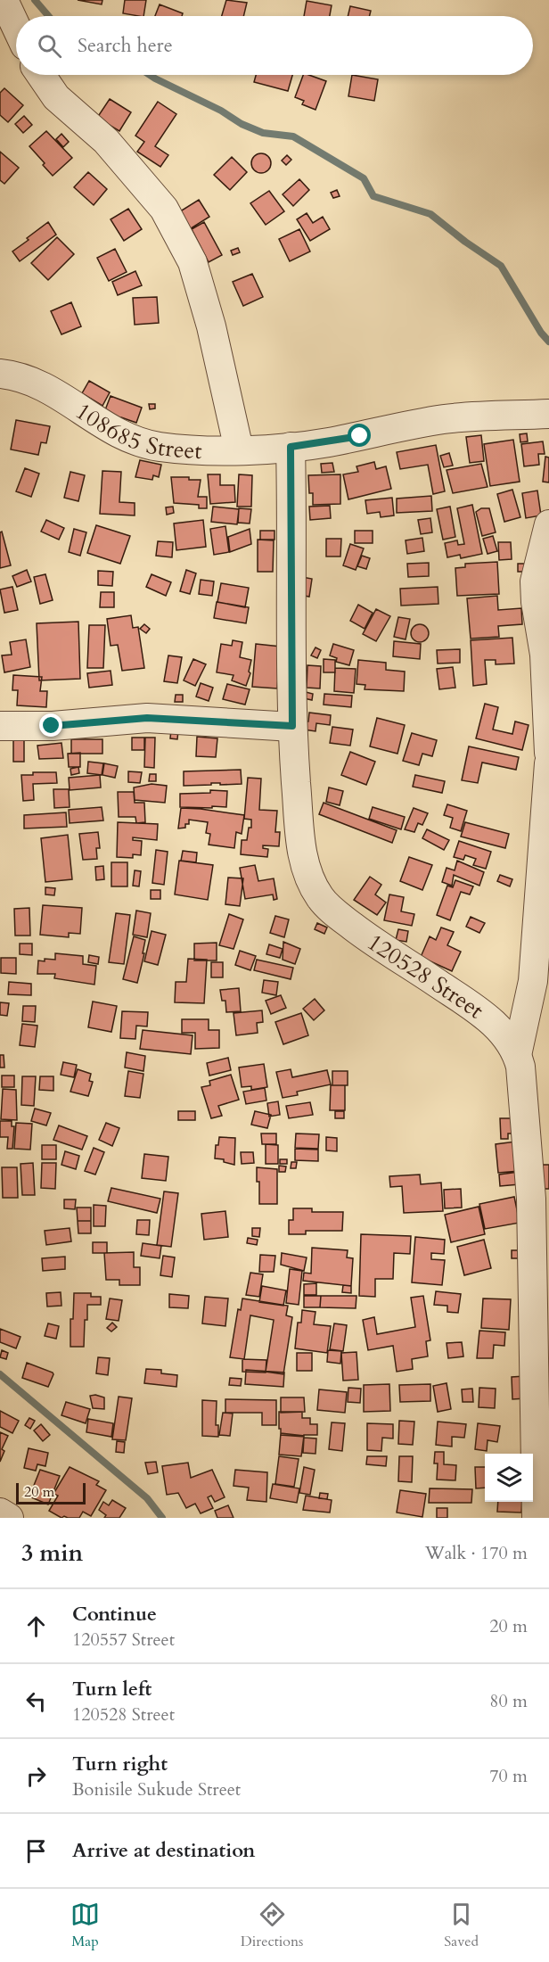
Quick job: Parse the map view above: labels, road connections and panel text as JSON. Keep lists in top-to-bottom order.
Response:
{
  "streets": {
    "street": ["108685 Street", "120528 Street"]
  },
  "crossings": [
    ["108685 Street", "120528 Street"]
  ],
  "scale_bar": "20 m",
  "page": {
    "search": "Search here",
    "scale": "20 m",
    "heading": ["3 min", "Walk · 170 m"],
    "list": [
      ["Continue", "120557 Street", "20 m"],
      ["Turn left", "120528 Street", "80 m"],
      ["Turn right", "Bonisile Sukude Street", "70 m"],
      "Arrive at destination"
    ],
    "nav": ["Map", "Directions", "Saved"]
  }
}
